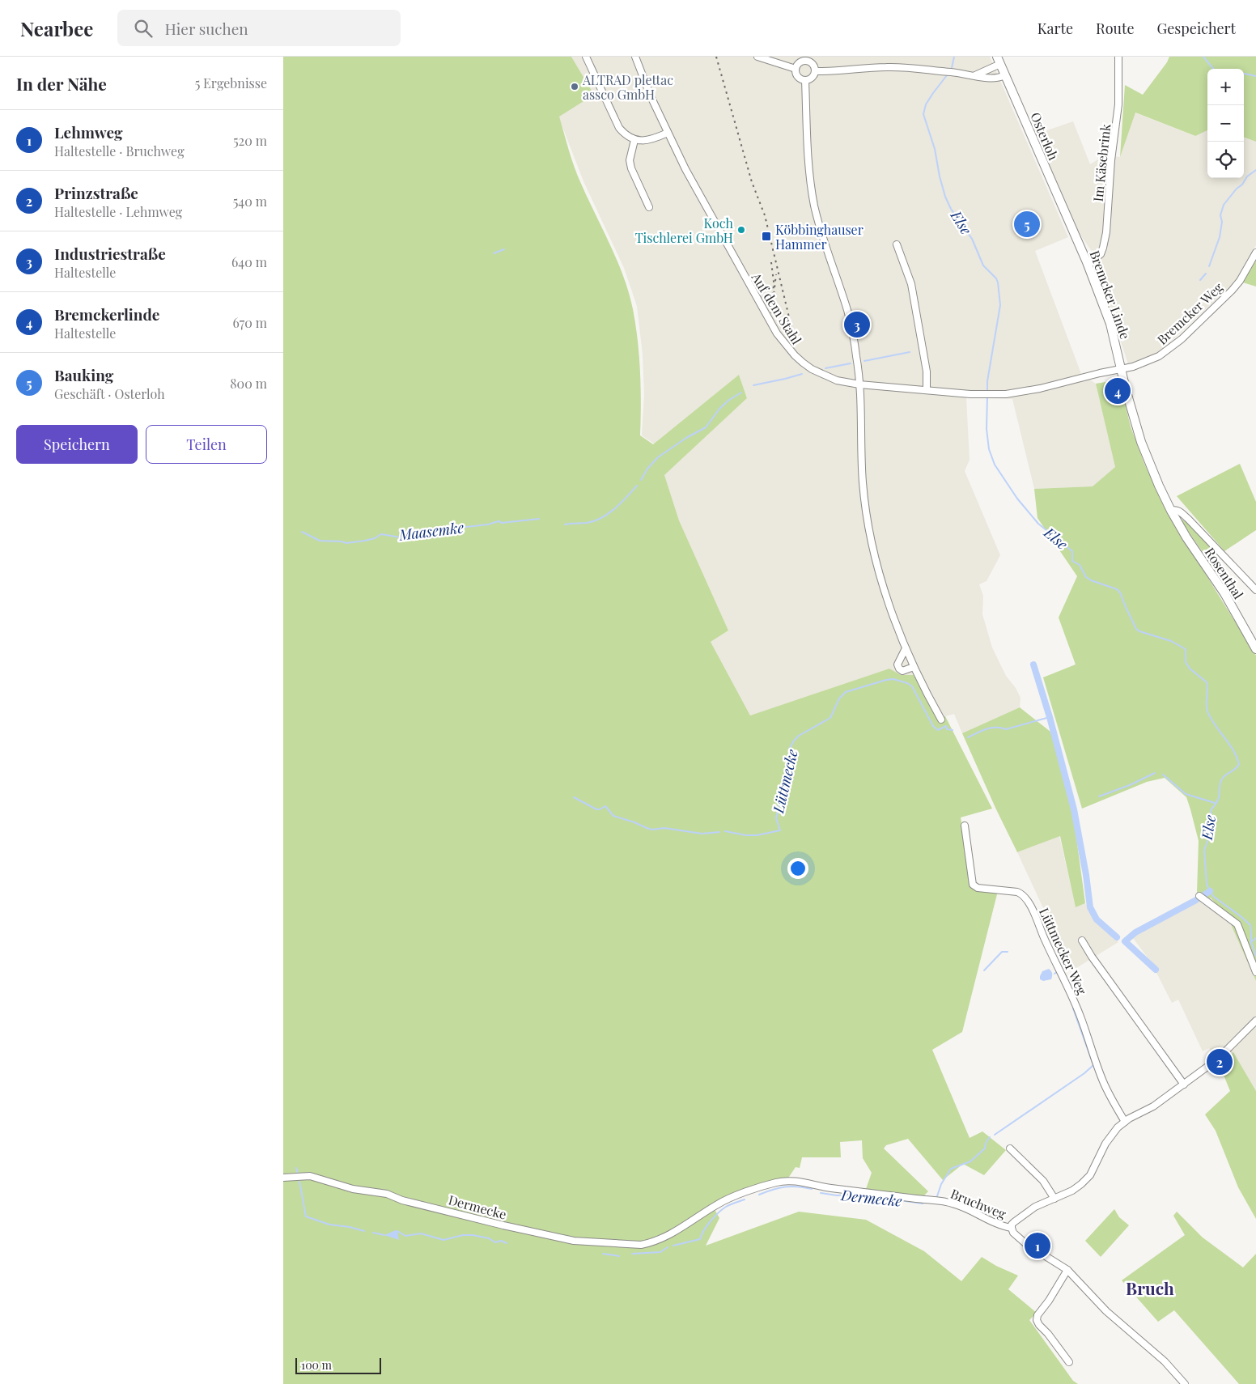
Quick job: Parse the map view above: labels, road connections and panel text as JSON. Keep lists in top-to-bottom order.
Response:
{
  "streets": {
    "main road": ["Osterloh", "Bremcker Linde", "Rosenthal"],
    "street": [
      "Im Käsebrink",
      "Auf dem Stahl",
      "Bremcker Weg",
      "Lüttmecker Weg",
      "Bruchweg",
      "Dermecke"
    ]
  },
  "crossings": [
    ["Osterloh", "Bremcker Linde"],
    ["Im Käsebrink", "Bremcker Linde"],
    ["Bremcker Linde", "Auf dem Stahl"],
    ["Bremcker Linde", "Bremcker Weg"],
    ["Bremcker Linde", "Rosenthal"],
    ["Auf dem Stahl", "Bremcker Weg"],
    ["Bruchweg", "Dermecke"]
  ],
  "districts": ["Bruch"],
  "water": [
    "Else",
    "Maasemke",
    "Lüttmecke",
    "Dermecke"
  ],
  "places": {
    "other": ["ALTRAD plettac assco GmbH", "Koch Tischlerei GmbH"],
    "transit": ["Köbbinghauser Hammer"]
  },
  "scale_bar": "100 m",
  "page": {
    "header": "Nearbee",
    "search": "Hier suchen",
    "nav": ["Karte", "Route", "Gespeichert"],
    "heading": ["In der Nähe", "5 Ergebnisse"],
    "map_buttons": ["+", "−"],
    "list": [
      {
        "mark": "1",
        "name": "Lehmweg",
        "note": "Haltestelle · Bruchweg",
        "value": "520 m"
      },
      {
        "mark": "2",
        "name": "Prinzstraße",
        "note": "Haltestelle · Lehmweg",
        "value": "540 m"
      },
      {
        "mark": "3",
        "name": "Industriestraße",
        "note": "Haltestelle",
        "value": "640 m"
      },
      {
        "mark": "4",
        "name": "Bremckerlinde",
        "note": "Haltestelle",
        "value": "670 m"
      },
      {
        "mark": "5",
        "name": "Bauking",
        "note": "Geschäft · Osterloh",
        "value": "800 m"
      }
    ],
    "pins": [
      "5",
      "3",
      "4",
      "2",
      "1"
    ],
    "buttons": ["Speichern", "Teilen"],
    "scale": "100 m"
  }
}
